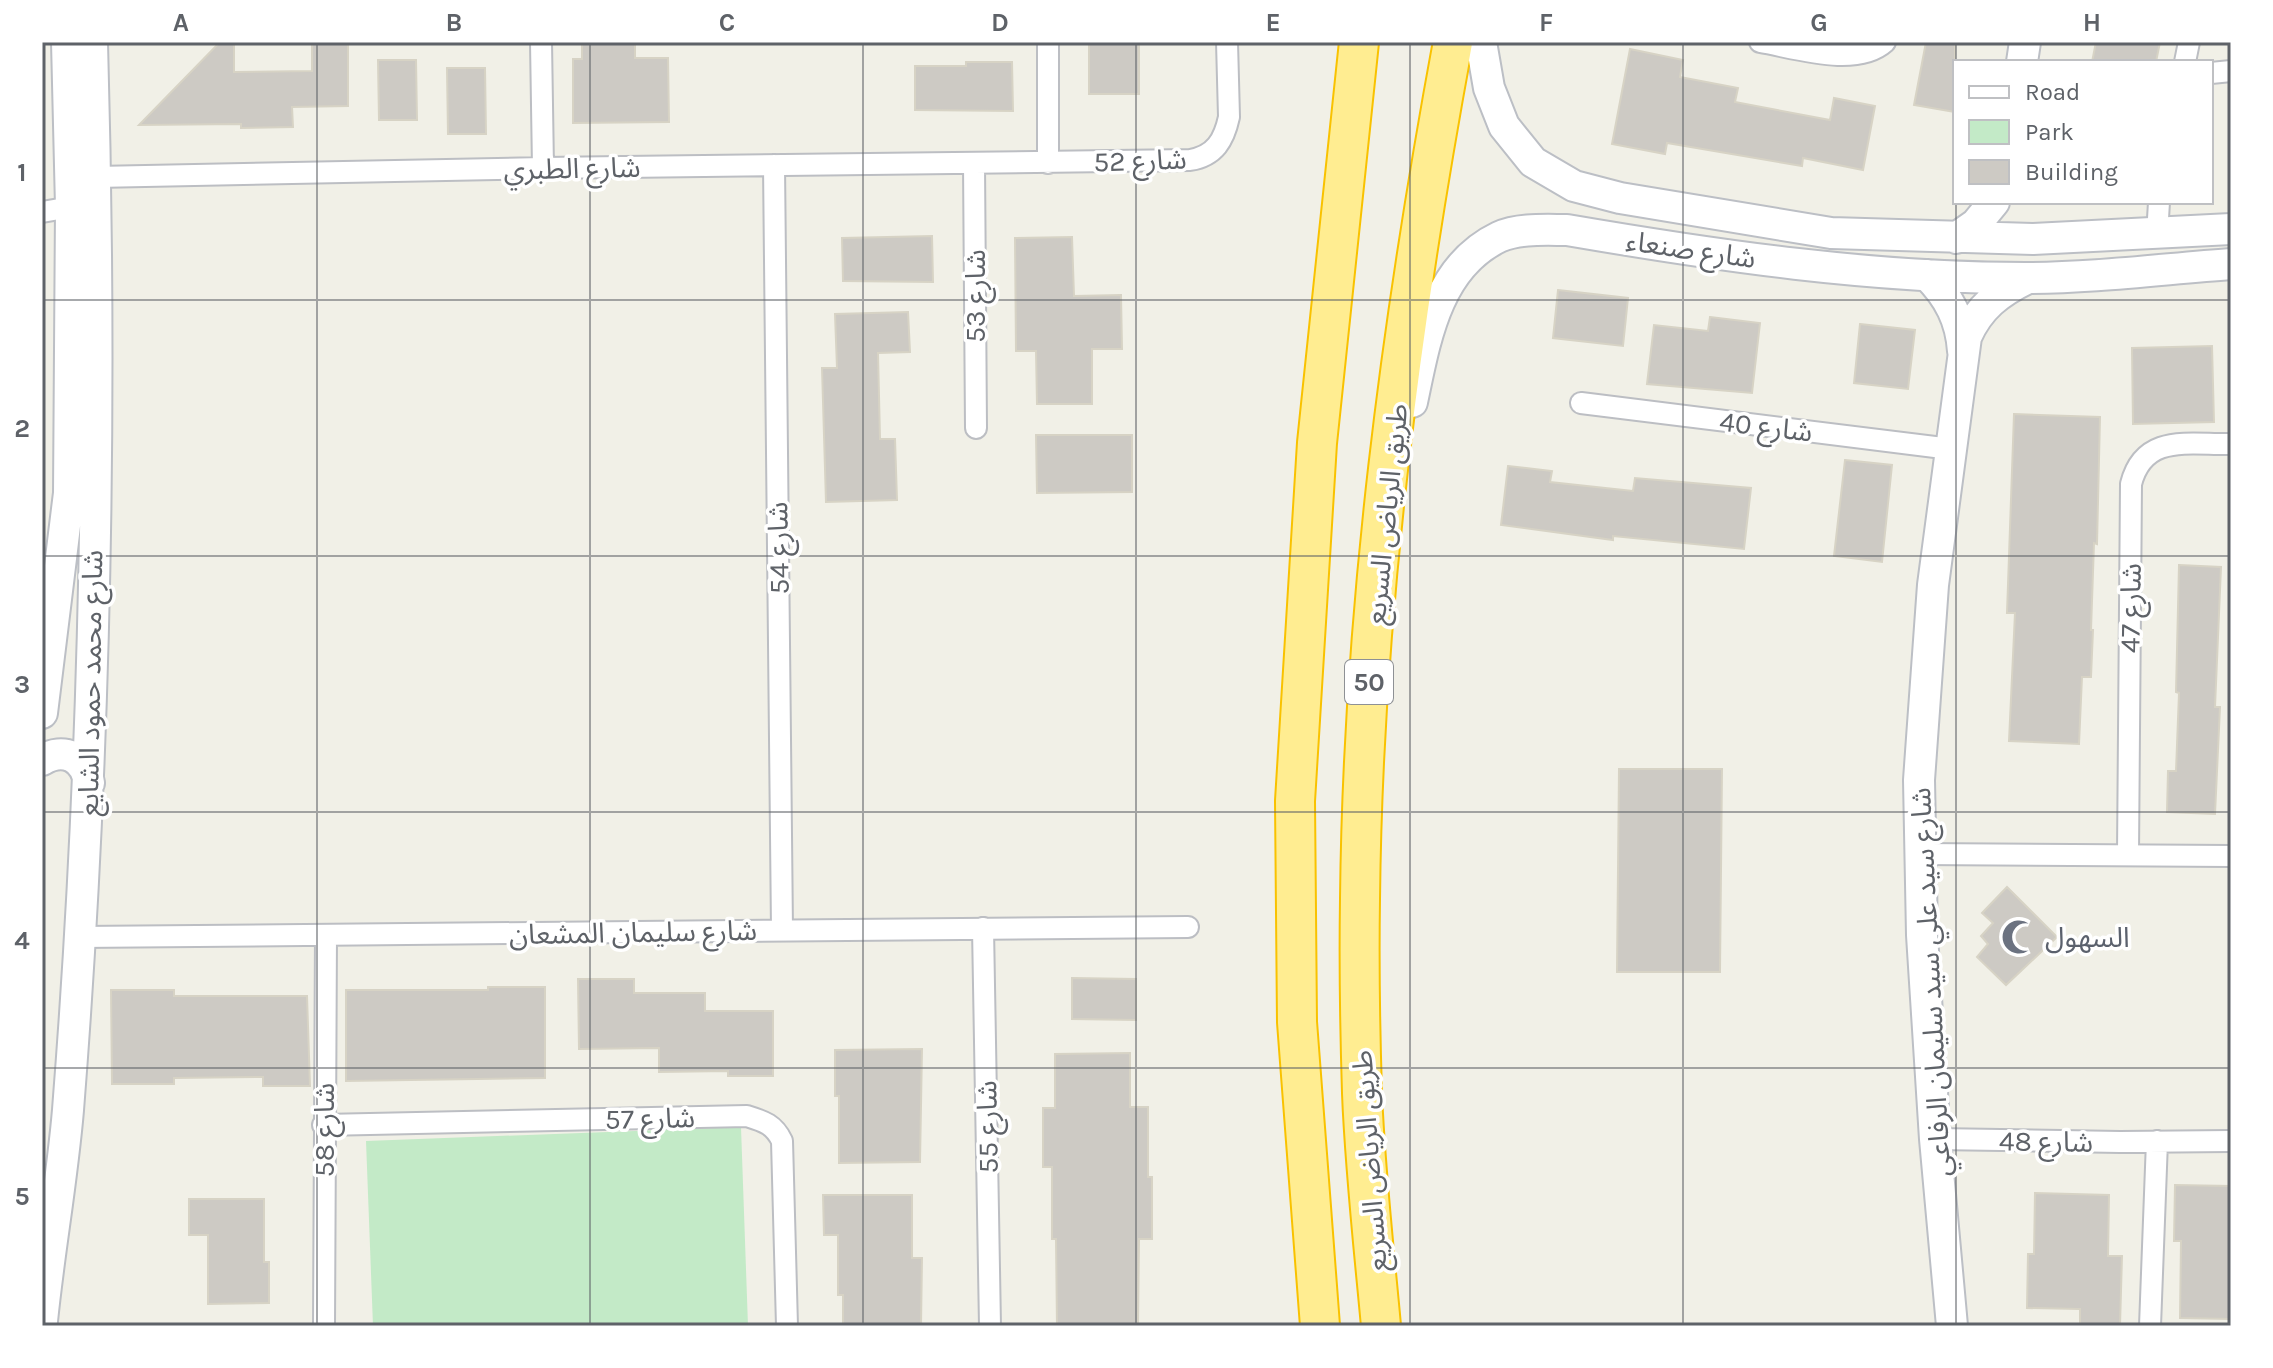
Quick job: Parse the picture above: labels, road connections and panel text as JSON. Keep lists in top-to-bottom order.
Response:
{
  "streets": {
    "highway": ["طريق الرياض السريع", "50"],
    "main road": ["شارع صنعاء", "شارع محمد حمود الشايع", "شارع سيد علي سيد سليمان الرفاعي"],
    "street": [
      "شارع 52",
      "شارع الطبري",
      "شارع 53",
      "شارع 40",
      "شارع 54",
      "شارع 47",
      "شارع سليمان المشعان",
      "شارع 57",
      "شارع 55",
      "شارع 58",
      "شارع 48"
    ]
  },
  "crossings": [
    ["شارع 52", "شارع الطبري"],
    ["شارع الطبري", "شارع 53"],
    ["شارع الطبري", "شارع 54"],
    ["شارع الطبري", "شارع محمد حمود الشايع"],
    ["شارع صنعاء", "طريق الرياض السريع"],
    ["شارع صنعاء", "شارع سيد علي سيد سليمان الرفاعي"],
    ["شارع 40", "شارع سيد علي سيد سليمان الرفاعي"],
    ["شارع 54", "شارع سليمان المشعان"],
    ["شارع محمد حمود الشايع", "شارع سليمان المشعان"],
    ["شارع سليمان المشعان", "شارع 55"],
    ["شارع سليمان المشعان", "شارع 58"],
    ["شارع سيد علي سيد سليمان الرفاعي", "شارع 48"],
    ["شارع 57", "شارع 58"]
  ],
  "places": {
    "mosque": ["السهول"]
  },
  "legend": ["Road", "Park", "Building"],
  "grid": {
    "columns": [
      "A",
      "B",
      "C",
      "D",
      "E",
      "F",
      "G",
      "H"
    ],
    "rows": [
      "1",
      "2",
      "3",
      "4",
      "5"
    ]
  }
}
